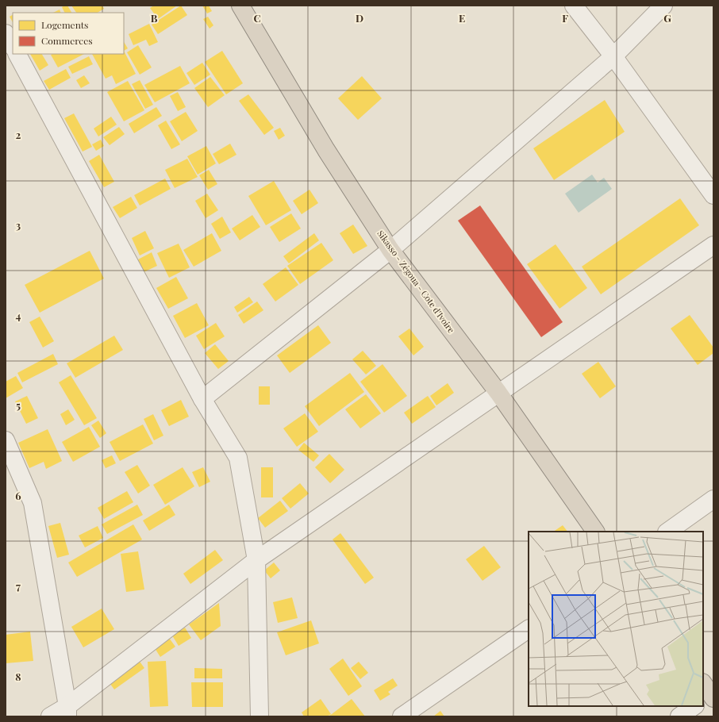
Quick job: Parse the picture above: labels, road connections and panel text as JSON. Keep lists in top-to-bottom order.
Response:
{
  "streets": {
    "highway": ["Sikasso - Zégoua - Cote d'Ivoire"]
  },
  "legend": ["Logements", "Commerces"],
  "grid": {
    "columns": [
      "B",
      "C",
      "D",
      "E",
      "F",
      "G"
    ],
    "rows": [
      "2",
      "3",
      "4",
      "5",
      "6",
      "7",
      "8"
    ]
  }
}
